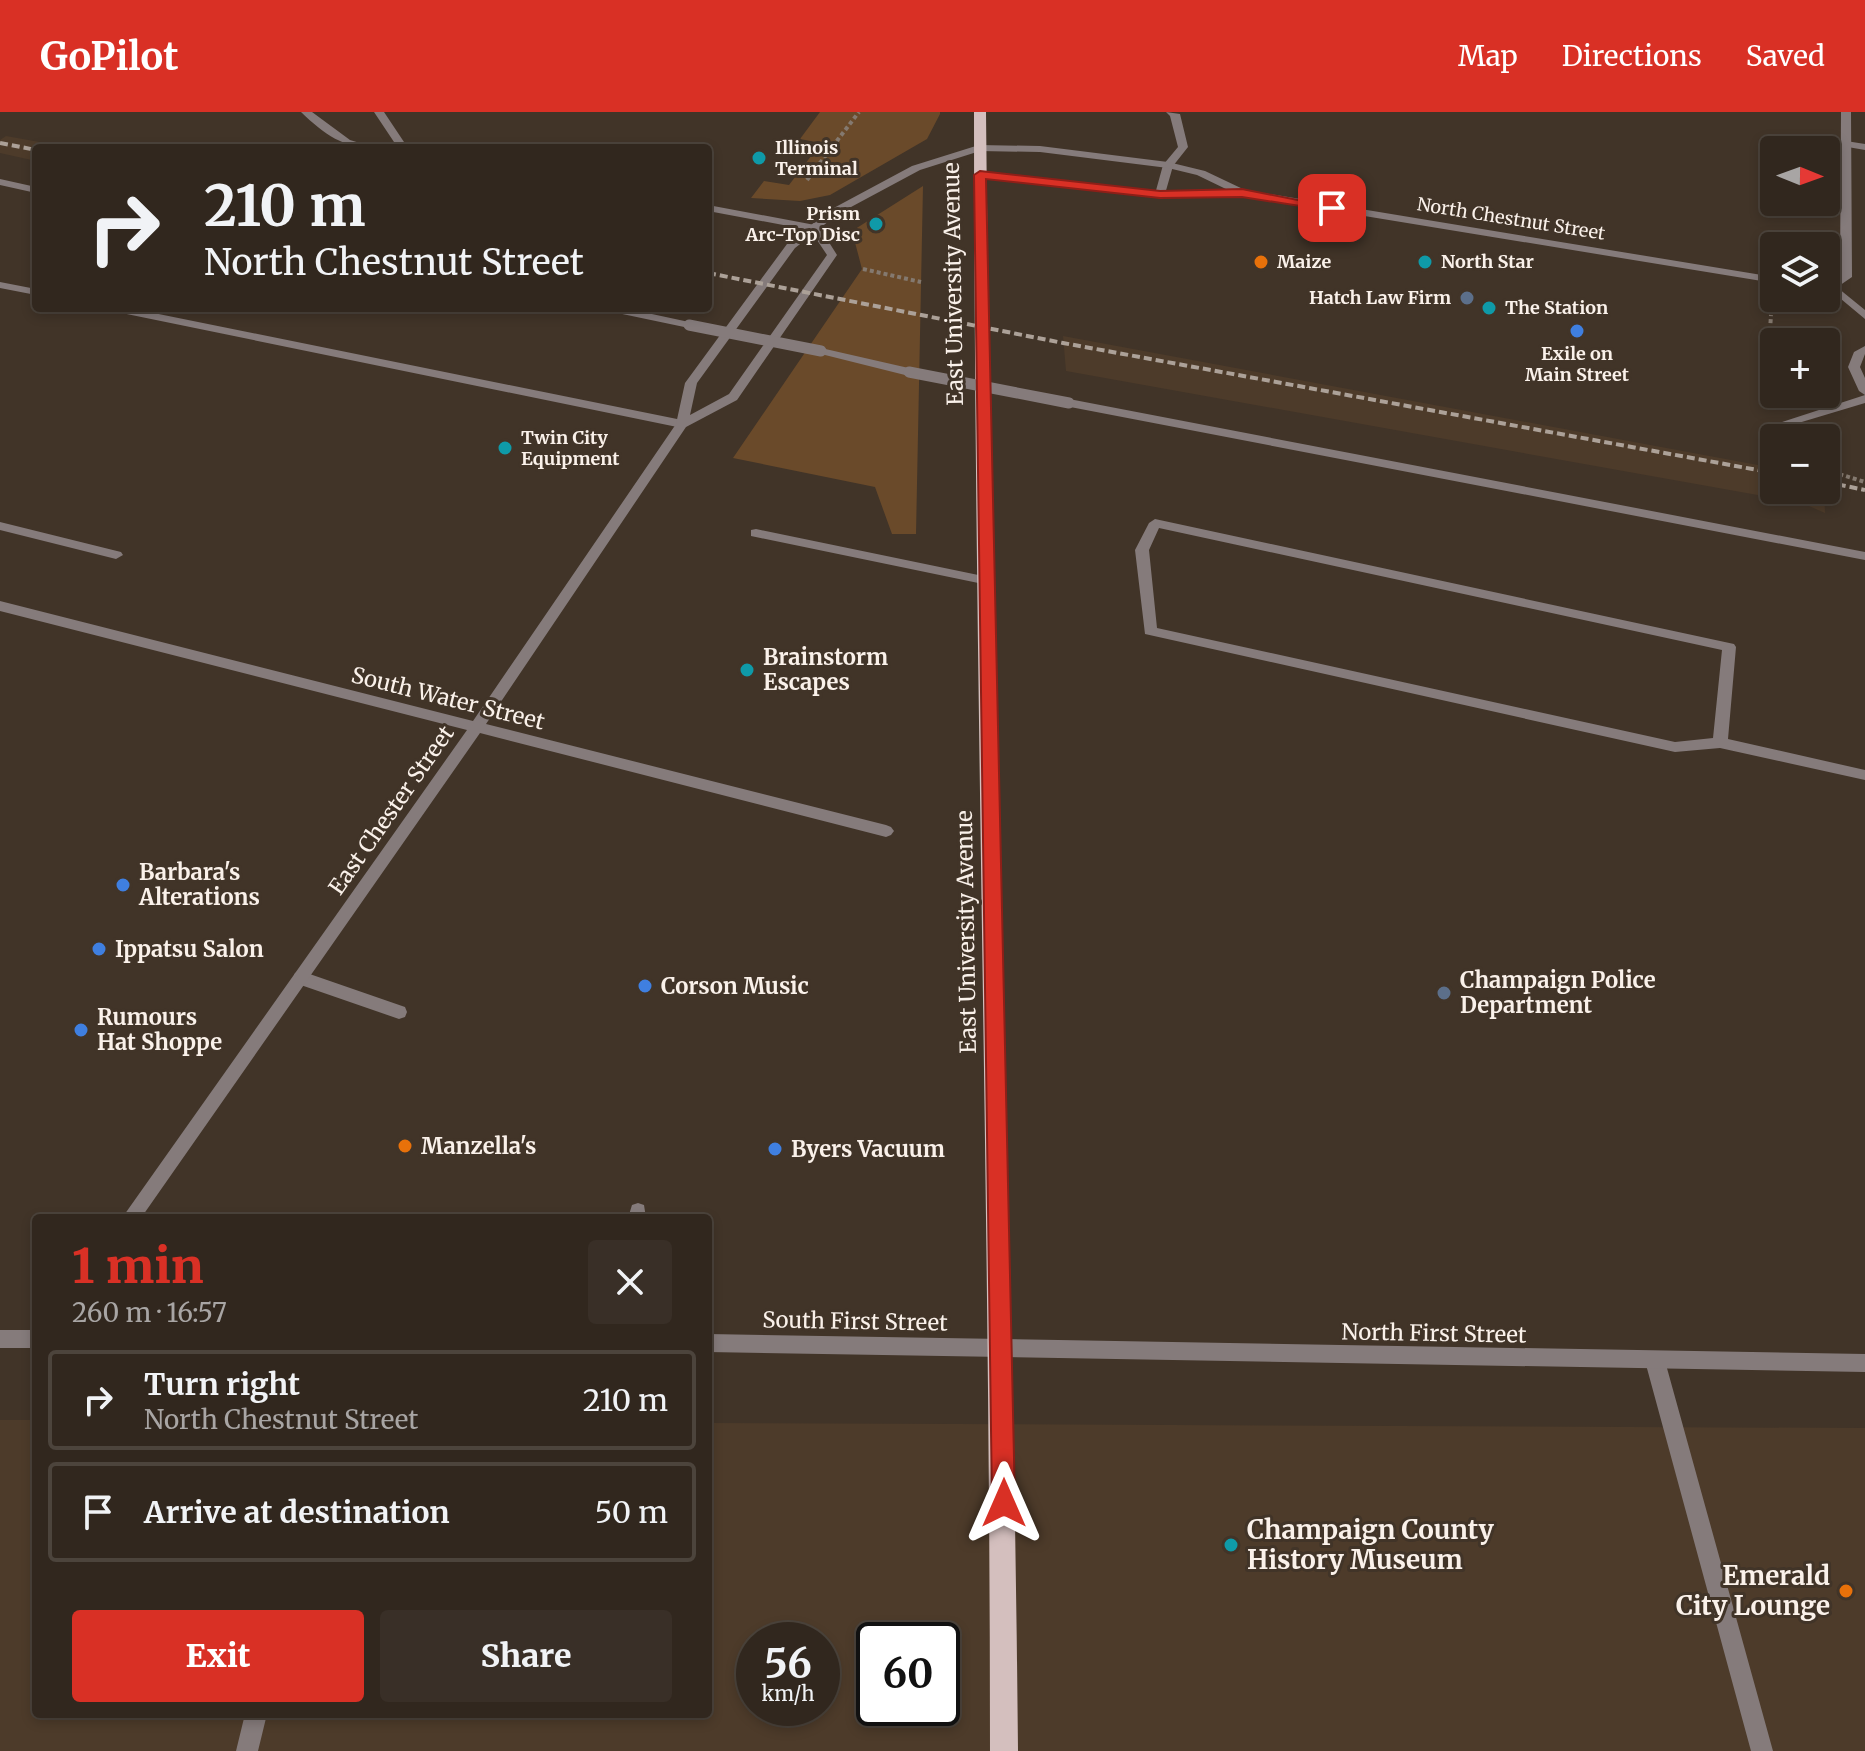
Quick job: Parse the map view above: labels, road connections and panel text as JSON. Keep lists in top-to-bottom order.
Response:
{
  "streets": {
    "main road": ["East University Avenue"],
    "street": [
      "North Chestnut Street",
      "South Water Street",
      "East Chester Street",
      "South First Street",
      "North First Street"
    ]
  },
  "crossings": [
    ["North Chestnut Street", "East University Avenue"],
    ["North Chestnut Street", "East Chester Street"],
    ["East University Avenue", "East Chester Street"],
    ["East University Avenue", "South First Street"],
    ["East University Avenue", "North First Street"],
    ["South Water Street", "East Chester Street"],
    ["South First Street", "North First Street"]
  ],
  "places": [
    "Illinois Terminal",
    "Prism Arc-Top Disc",
    "Maize",
    "North Star",
    "Hatch Law Firm",
    "The Station",
    "Exile on Main Street",
    "Twin City Equipment",
    "Brainstorm Escapes",
    "Barbara's Alterations",
    "Ippatsu Salon",
    "Corson Music",
    "Champaign Police Department",
    "Rumours Hat Shoppe",
    "Manzella's",
    "Byers Vacuum",
    "Champaign County History Museum",
    "Emerald City Lounge"
  ],
  "north": "right",
  "page": {
    "header": "GoPilot",
    "nav": ["Map", "Directions", "Saved"],
    "map_buttons": ["+", "−"],
    "turn": ["210 m", "North Chestnut Street"],
    "heading": ["1 min", "260 m · 16:57"],
    "list": [
      {
        "name": "Turn right",
        "note": "North Chestnut Street",
        "value": "210 m"
      },
      {
        "name": "Arrive at destination",
        "value": "50 m"
      }
    ],
    "buttons": ["Exit", "Share"],
    "speed": "56 km/h",
    "limit": "60"
  }
}
